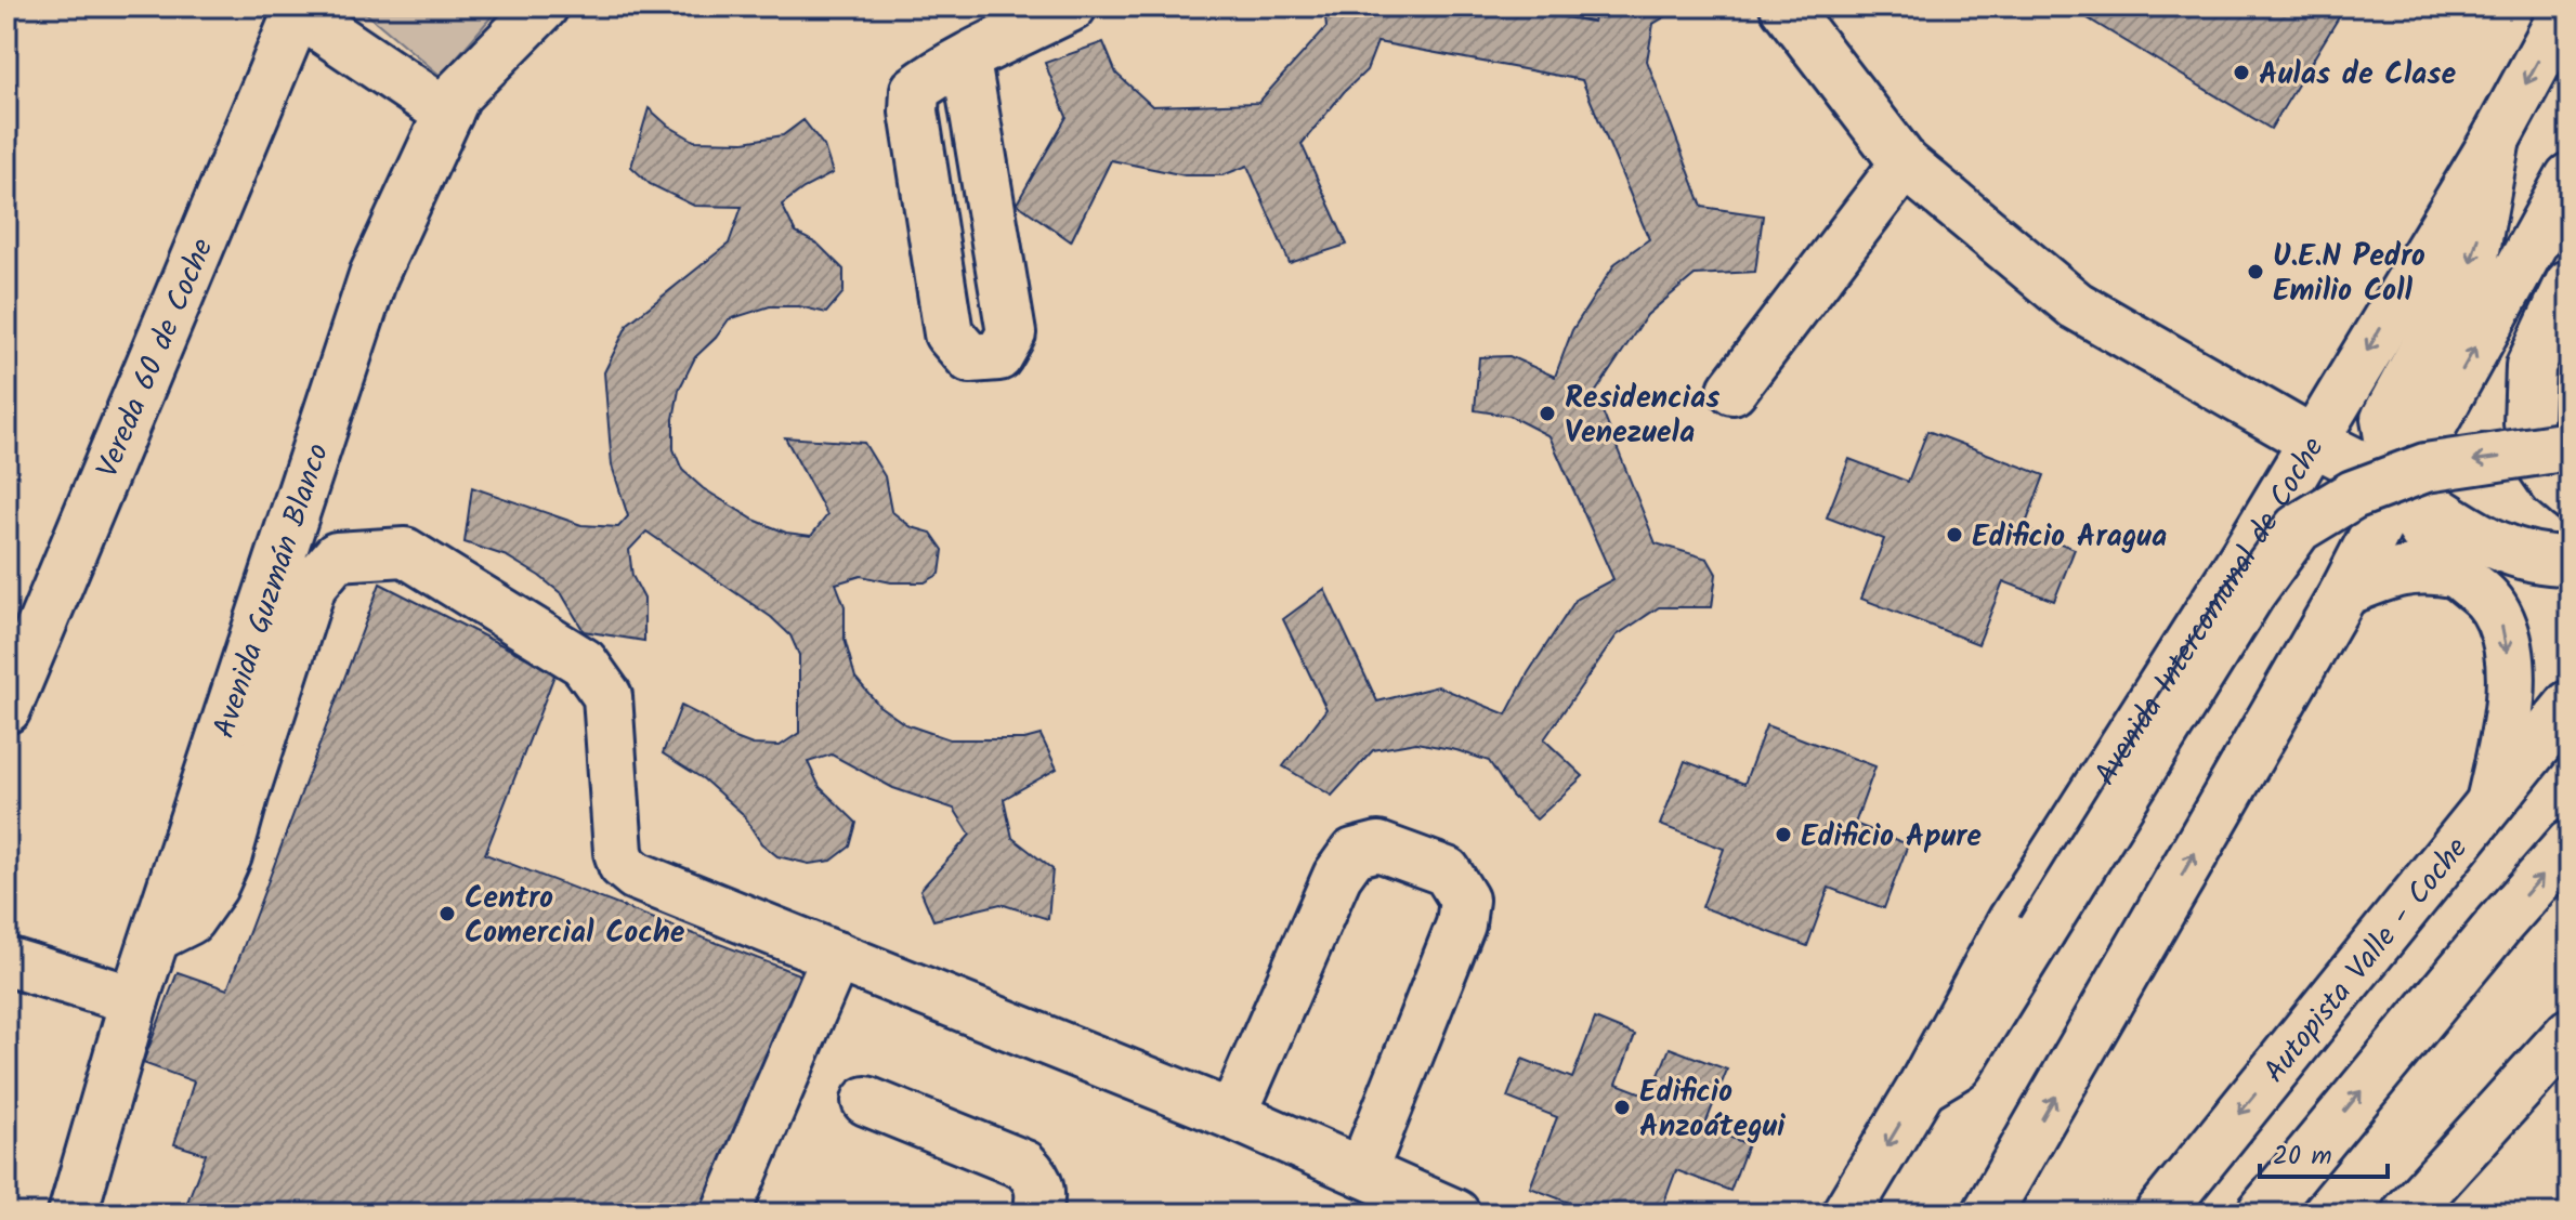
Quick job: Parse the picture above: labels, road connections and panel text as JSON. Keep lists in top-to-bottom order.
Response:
{
  "streets": {
    "main road": [
      "Vereda 60 de Coche",
      "Avenida Guzmán Blanco",
      "Avenida Intercomunal de Coche",
      "Autopista Valle - Coche"
    ]
  },
  "places": [
    "Aulas de Clase",
    "U.E.N Pedro Emilio Coll",
    "Residencias Venezuela",
    "Edificio Aragua",
    "Edificio Apure",
    "Centro Comercial Coche",
    "Edificio Anzoátegui"
  ],
  "scale_bar": "20 m"
}
